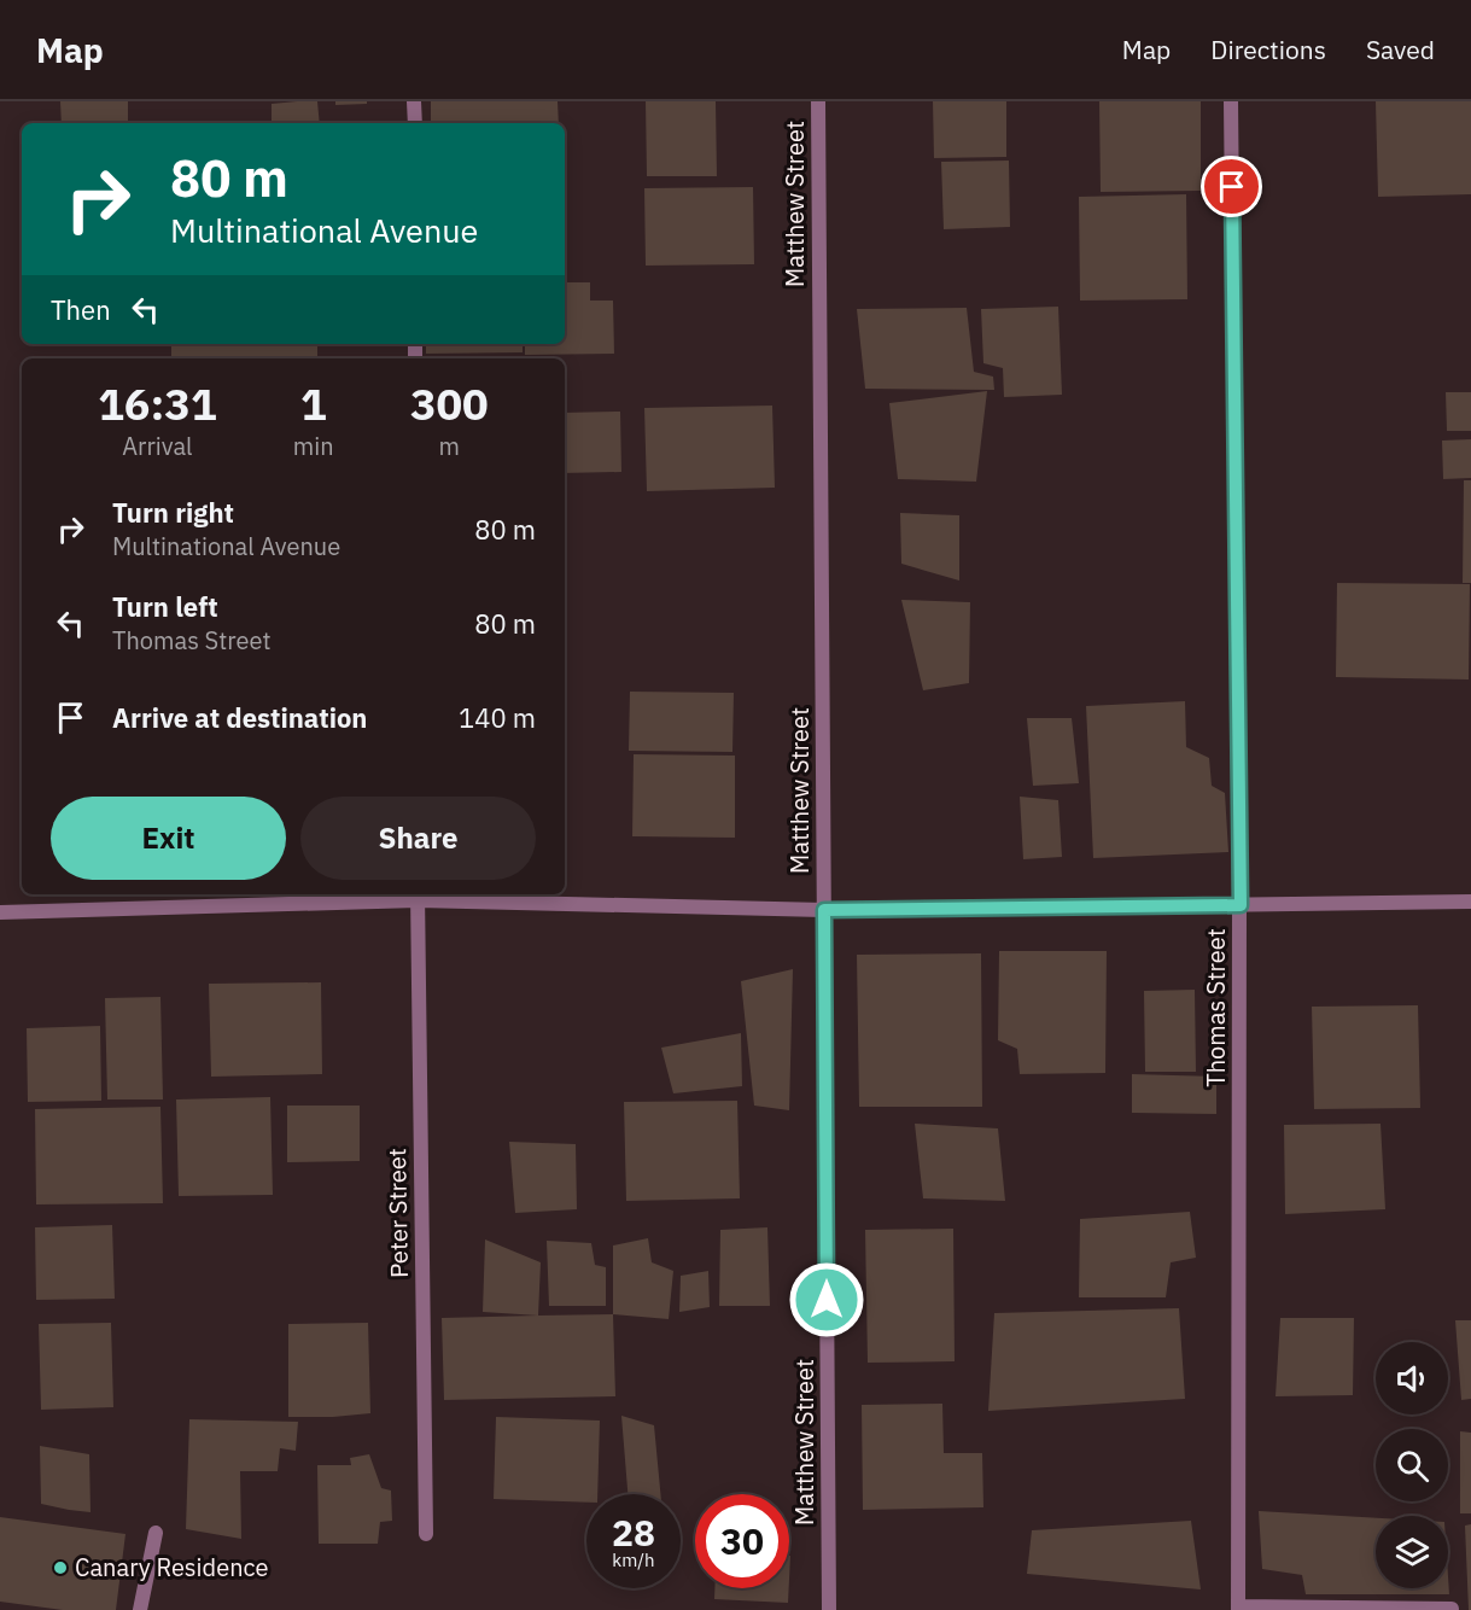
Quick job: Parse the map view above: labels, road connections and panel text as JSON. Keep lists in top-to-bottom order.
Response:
{
  "streets": {
    "street": ["Matthew Street", "Thomas Street", "Peter Street"]
  },
  "places": ["Canary Residence"],
  "page": {
    "header": "Map",
    "nav": ["Map", "Directions", "Saved"],
    "turn": ["80 m", "Multinational Avenue"],
    "then": "Then",
    "eta": [
      "16:31",
      "Arrival",
      "1",
      "min",
      "300",
      "m"
    ],
    "list": [
      {
        "name": "Turn right",
        "note": "Multinational Avenue",
        "value": "80 m"
      },
      {
        "name": "Turn left",
        "note": "Thomas Street",
        "value": "80 m"
      },
      {
        "name": "Arrive at destination",
        "value": "140 m"
      }
    ],
    "buttons": ["Exit", "Share"],
    "speed": "28 km/h",
    "limit": "30"
  }
}
